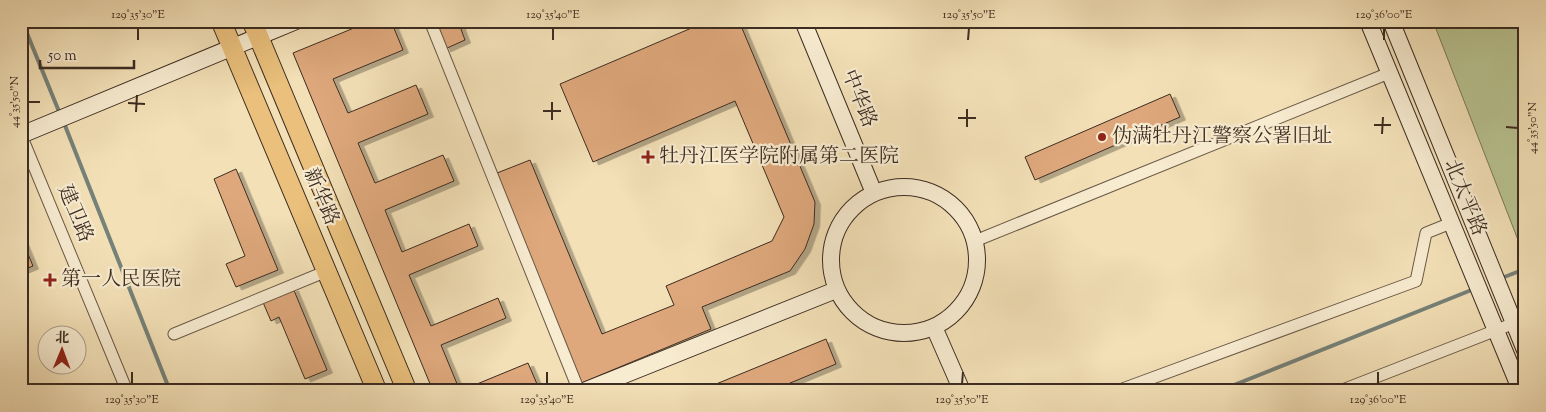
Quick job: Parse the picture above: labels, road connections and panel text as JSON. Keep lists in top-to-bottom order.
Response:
{
  "streets": {
    "main road": ["新华路"],
    "street": ["中华路", "北太平路", "建卫路"]
  },
  "places": {
    "other": ["伪满牡丹江警察公署旧址"],
    "health": ["牡丹江医学院附属第二医院", "第一人民医院"]
  },
  "scale_bar": "50 m",
  "north": "top",
  "coordinates": [
    "129°35'30\"E",
    "129°35'40\"E",
    "129°35'50\"E",
    "129°36'00\"E",
    "44°35'50\"N"
  ]
}
